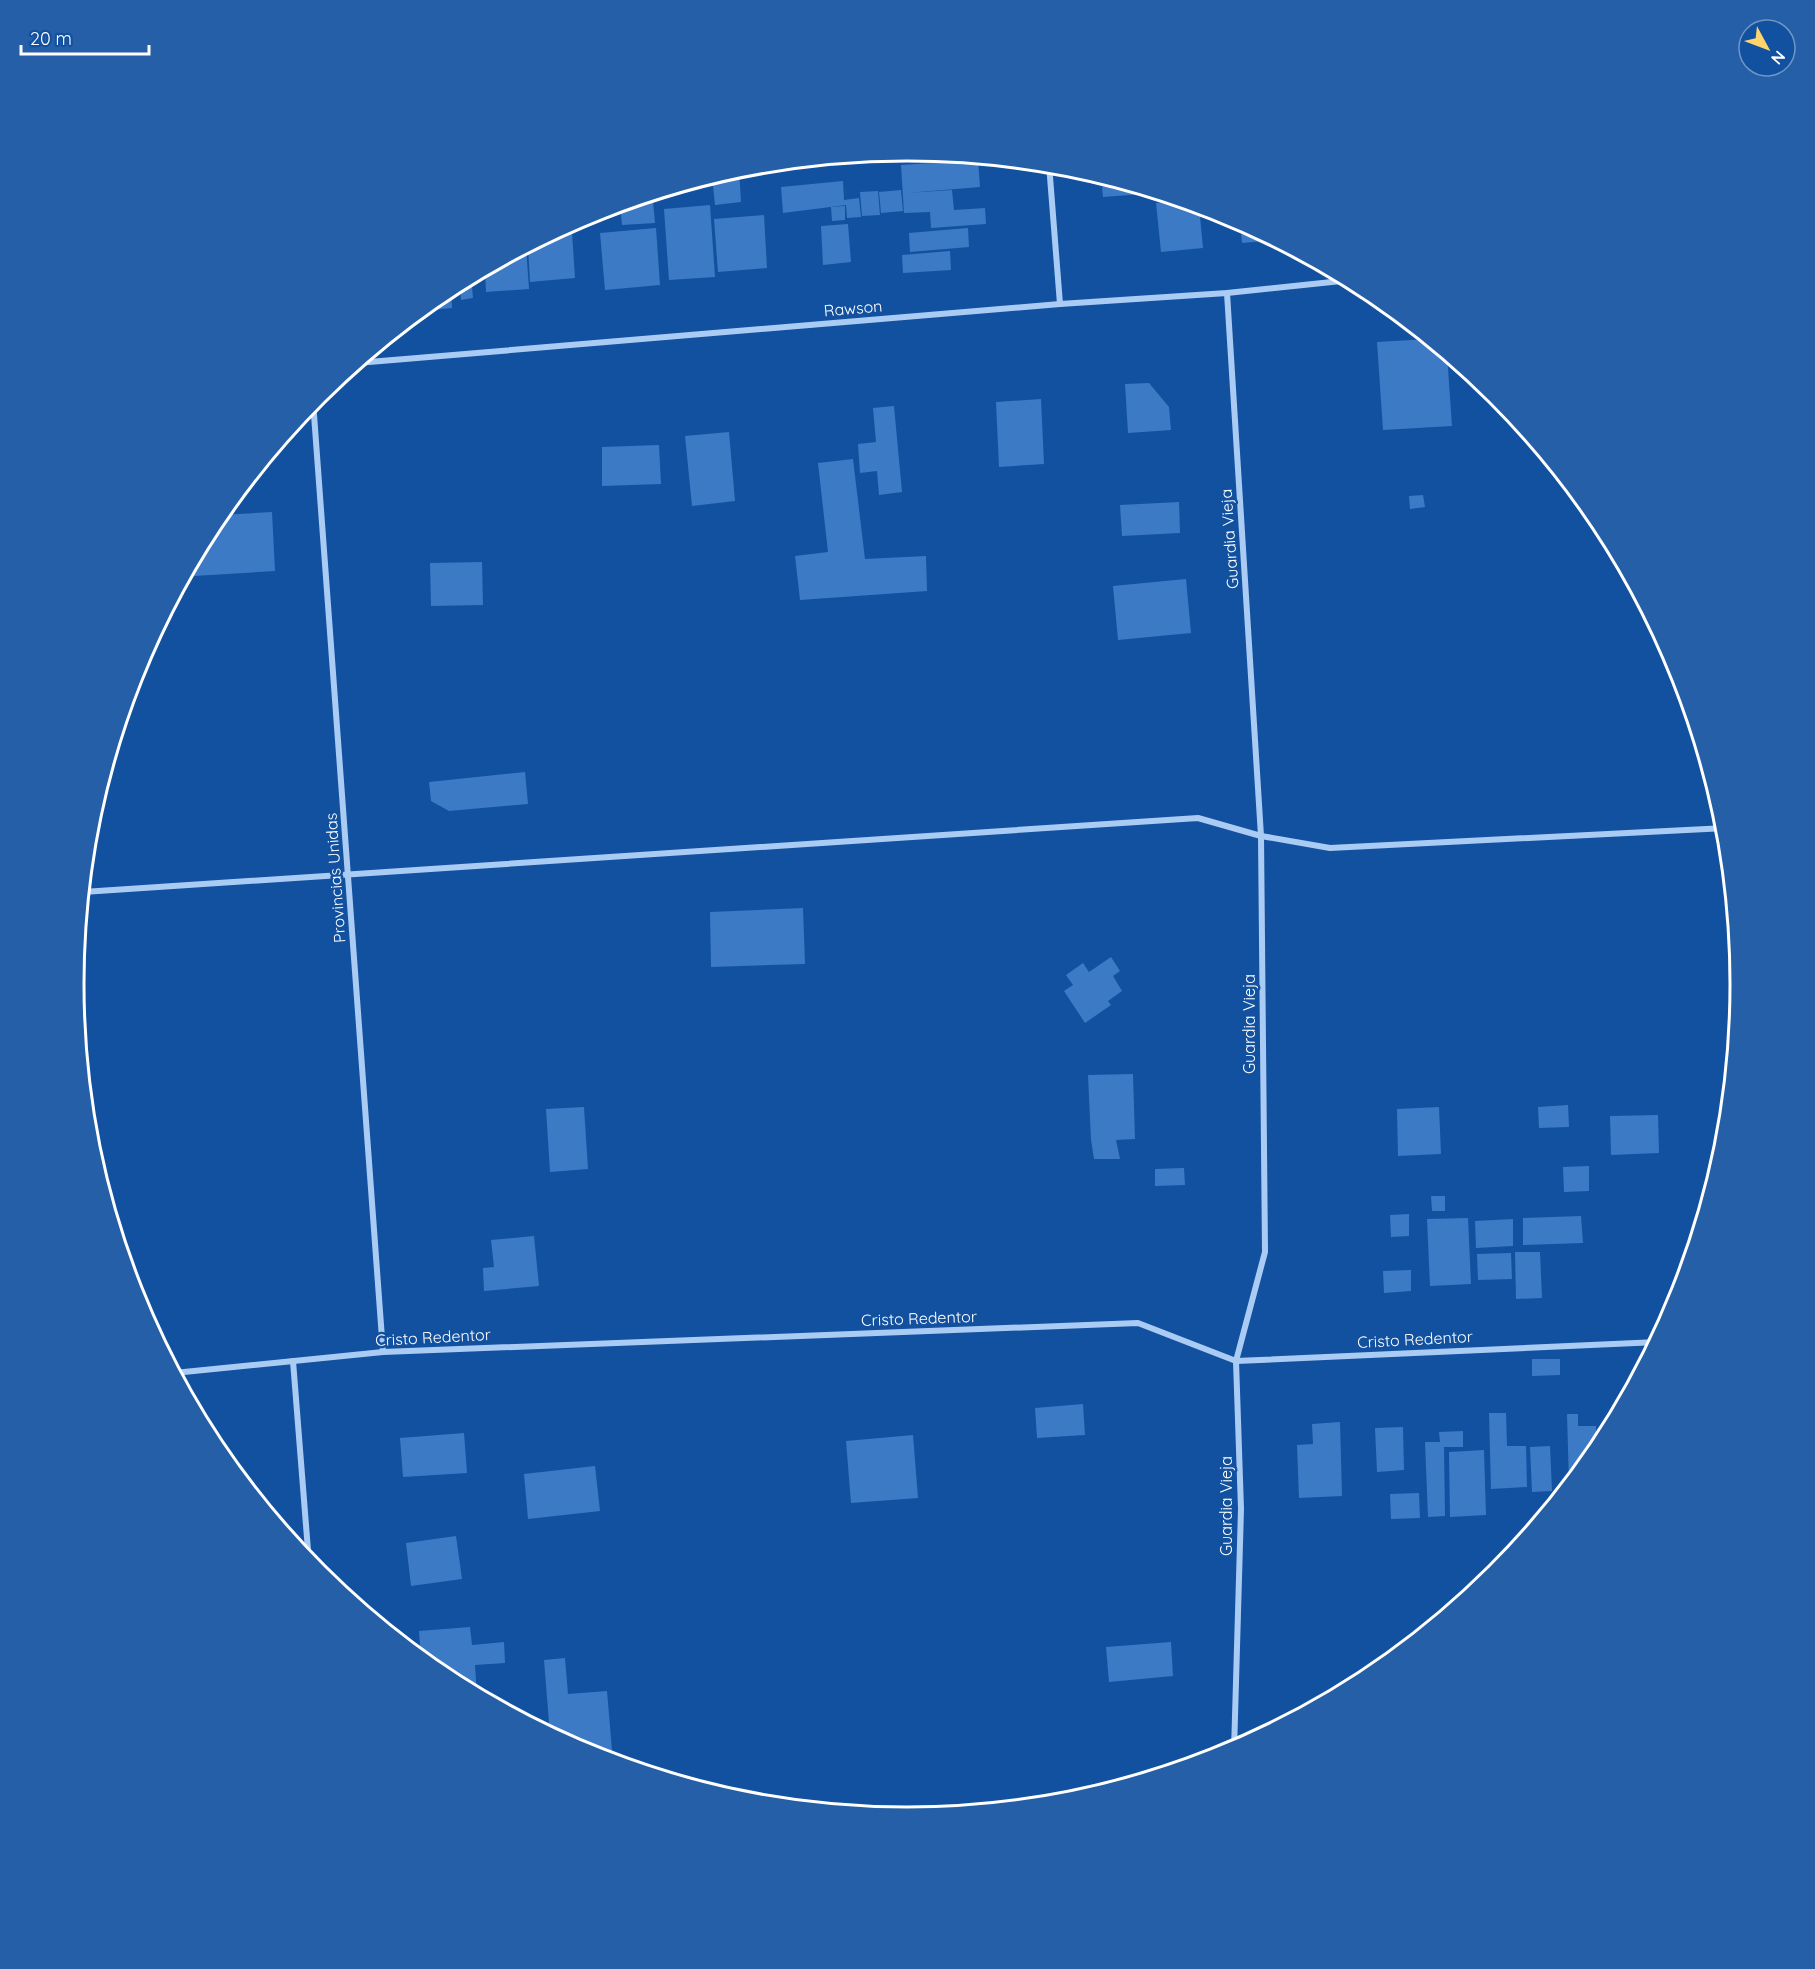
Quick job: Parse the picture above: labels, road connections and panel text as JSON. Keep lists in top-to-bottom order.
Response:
{
  "streets": {
    "street": [
      "Rawson",
      "Guardia Vieja",
      "Provincias Unidas",
      "Cristo Redentor"
    ]
  },
  "crossings": [
    ["Rawson", "Guardia Vieja"],
    ["Guardia Vieja", "Cristo Redentor"],
    ["Provincias Unidas", "Cristo Redentor"]
  ],
  "scale_bar": "20 m",
  "north": "bottom right"
}
